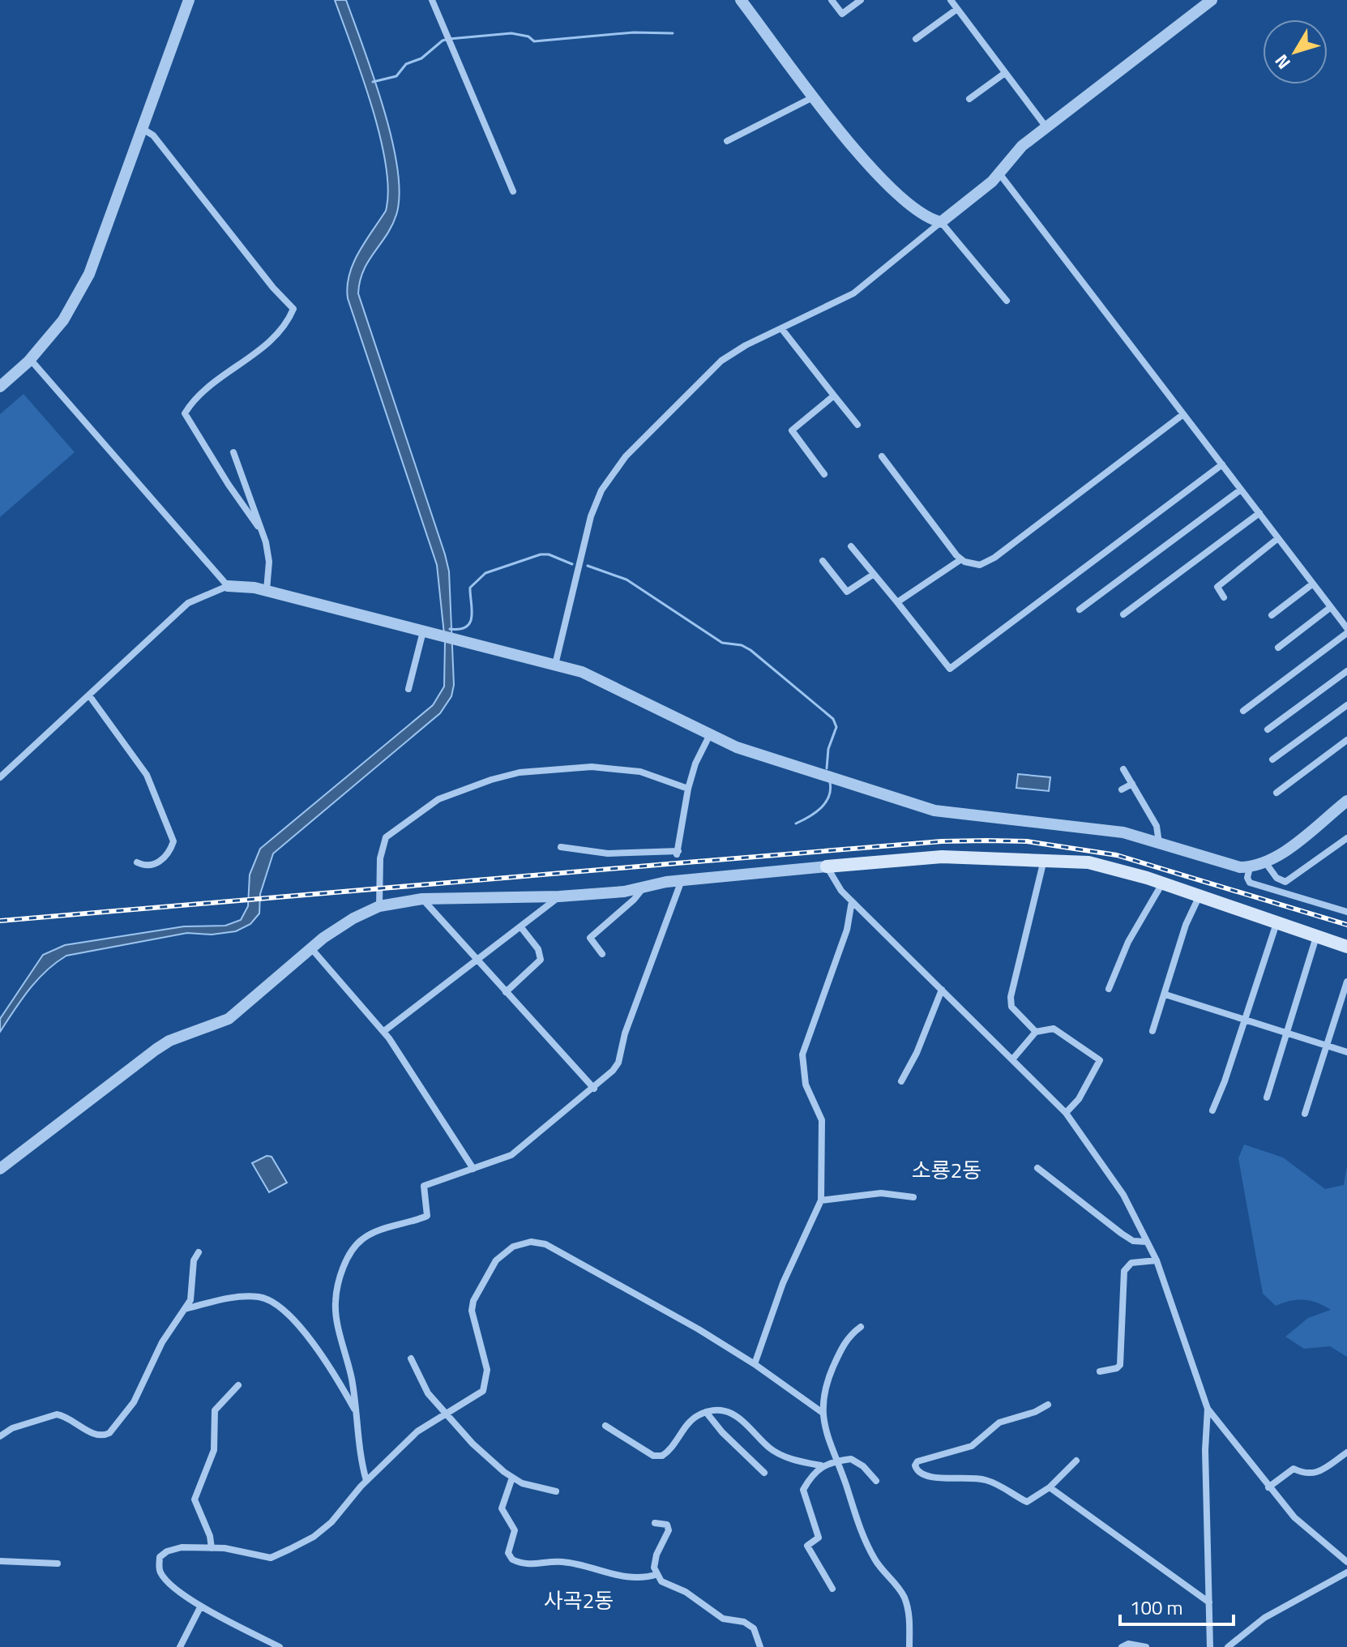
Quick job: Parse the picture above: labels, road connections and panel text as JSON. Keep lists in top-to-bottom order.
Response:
{
  "districts": ["소룡2동", "사곡2동"],
  "scale_bar": "100 m",
  "north": "bottom left"
}
